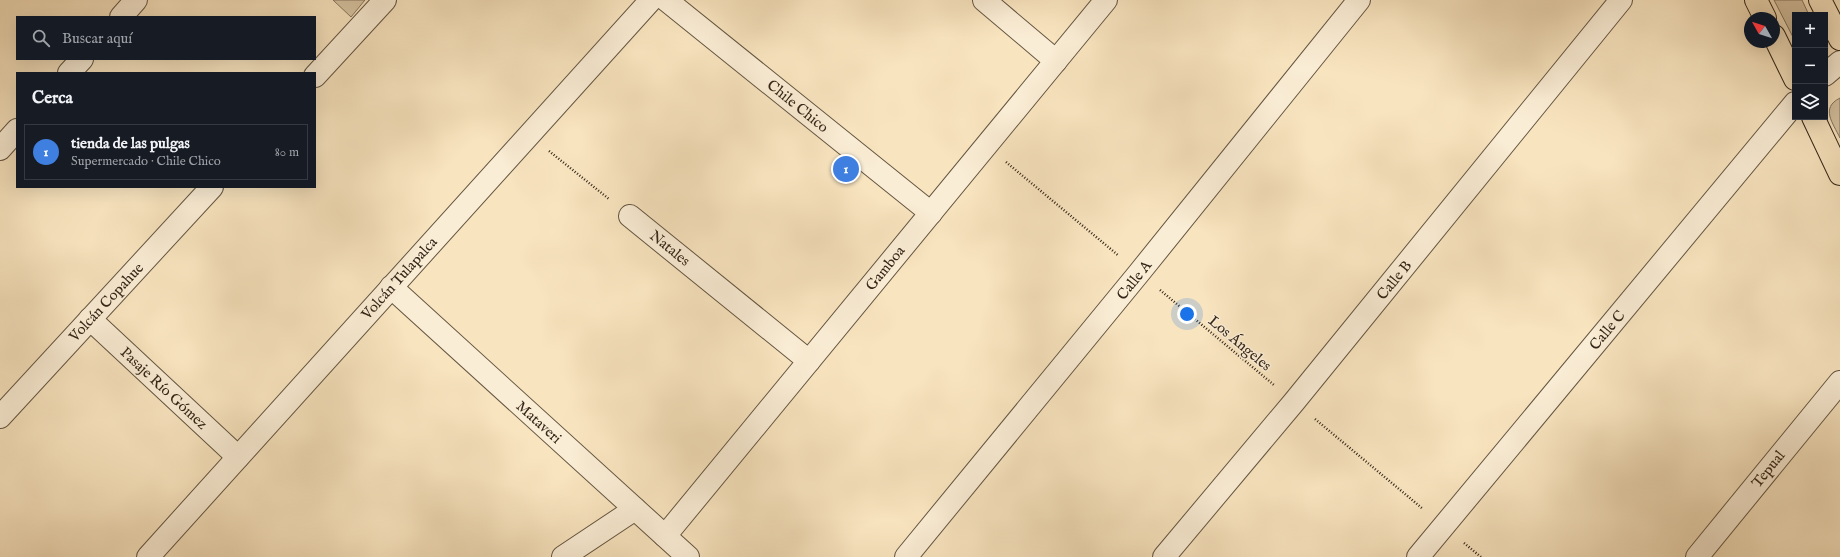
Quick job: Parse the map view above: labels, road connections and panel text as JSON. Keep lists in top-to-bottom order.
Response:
{
  "streets": {
    "street": [
      "Chile Chico",
      "Natales",
      "Gamboa",
      "Volcán Tulapalca",
      "Calle A",
      "Calle B",
      "Volcán Copahue",
      "Calle C",
      "Pasaje Río Gómez",
      "Mataveri",
      "Tepual"
    ],
    "path": ["Los Ángeles"]
  },
  "crossings": [
    ["Chile Chico", "Gamboa"],
    ["Natales", "Gamboa"],
    ["Gamboa", "Los Ángeles"],
    ["Gamboa", "Mataveri"],
    ["Volcán Tulapalca", "Pasaje Río Gómez"],
    ["Volcán Tulapalca", "Mataveri"],
    ["Calle A", "Los Ángeles"],
    ["Calle B", "Los Ángeles"],
    ["Volcán Copahue", "Pasaje Río Gómez"],
    ["Calle C", "Los Ángeles"]
  ],
  "north": "top left",
  "page": {
    "map_buttons": ["+", "−"],
    "search": "Buscar aquí",
    "heading": "Cerca",
    "list": [
      {
        "mark": "1",
        "name": "tienda de las pulgas",
        "note": "Supermercado · Chile Chico",
        "value": "80 m"
      }
    ],
    "pins": "1"
  }
}
